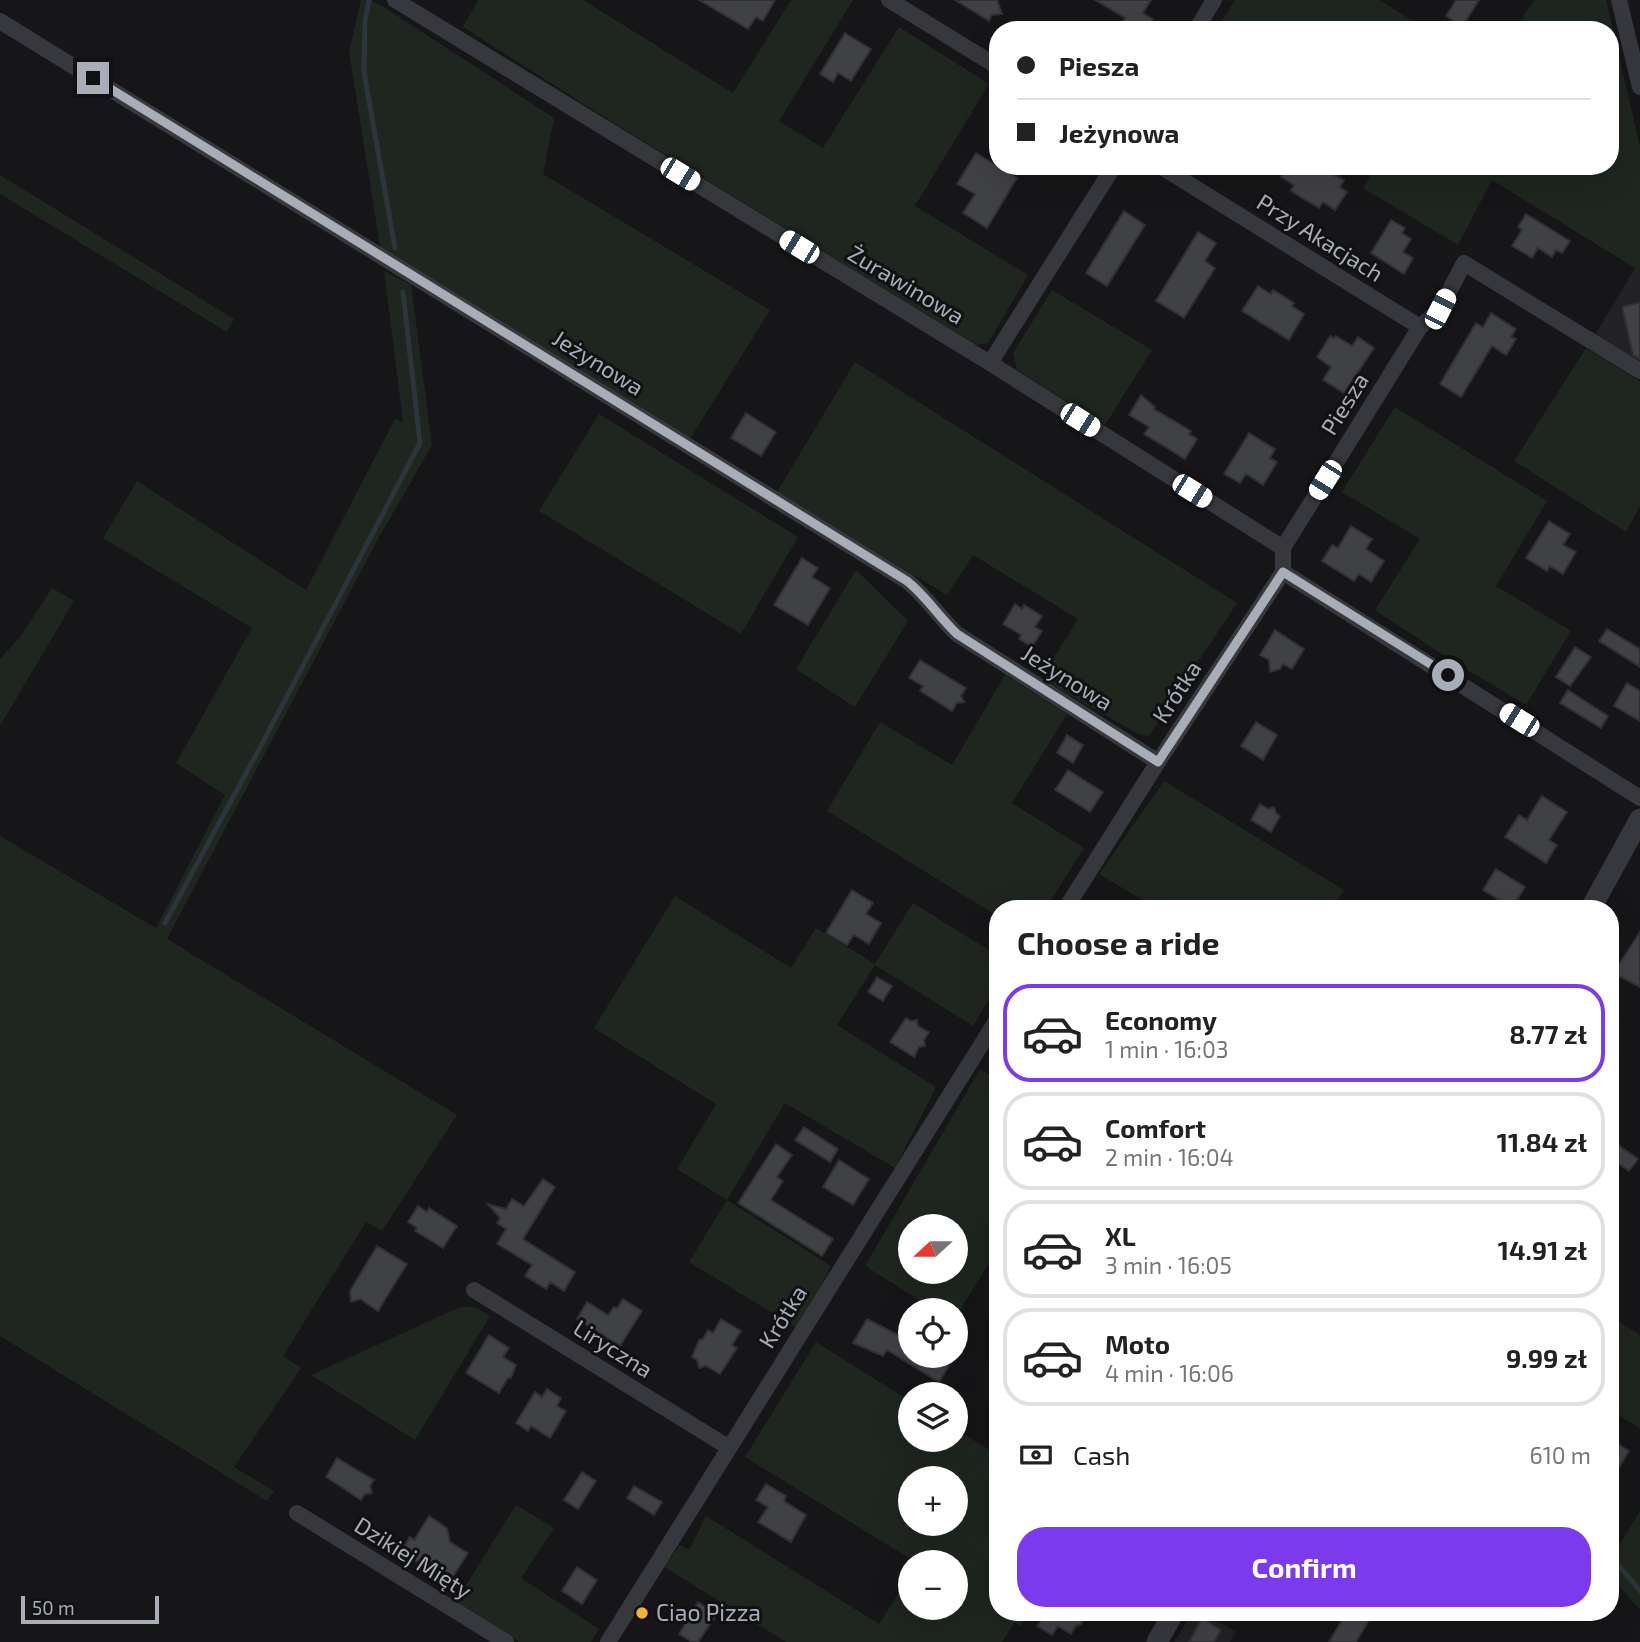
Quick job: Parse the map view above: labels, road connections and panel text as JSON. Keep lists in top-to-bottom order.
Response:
{
  "streets": {
    "street": [
      "Przy Akacjach",
      "Żurawinowa",
      "Jeżynowa",
      "Piesza",
      "Krótka",
      "Liryczna",
      "Dzikiej Mięty"
    ]
  },
  "crossings": [
    ["Przy Akacjach", "Piesza"],
    ["Żurawinowa", "Piesza"],
    ["Jeżynowa", "Krótka"],
    ["Krótka", "Liryczna"]
  ],
  "places": ["Ciao Pizza"],
  "scale_bar": "50 m",
  "north": "left",
  "page": {
    "banner": ["Piesza", "Jeżynowa"],
    "heading": "Choose a ride",
    "list": [
      {
        "name": "Economy",
        "note": "1 min · 16:03",
        "value": "8.77 zł"
      },
      {
        "name": "Comfort",
        "note": "2 min · 16:04",
        "value": "11.84 zł"
      },
      {
        "name": "XL",
        "note": "3 min · 16:05",
        "value": "14.91 zł"
      },
      {
        "name": "Moto",
        "note": "4 min · 16:06",
        "value": "9.99 zł"
      }
    ],
    "map_buttons": ["+", "−"],
    "pay": ["Cash", "610 m"],
    "buttons": "Confirm",
    "scale": "50 m"
  }
}
